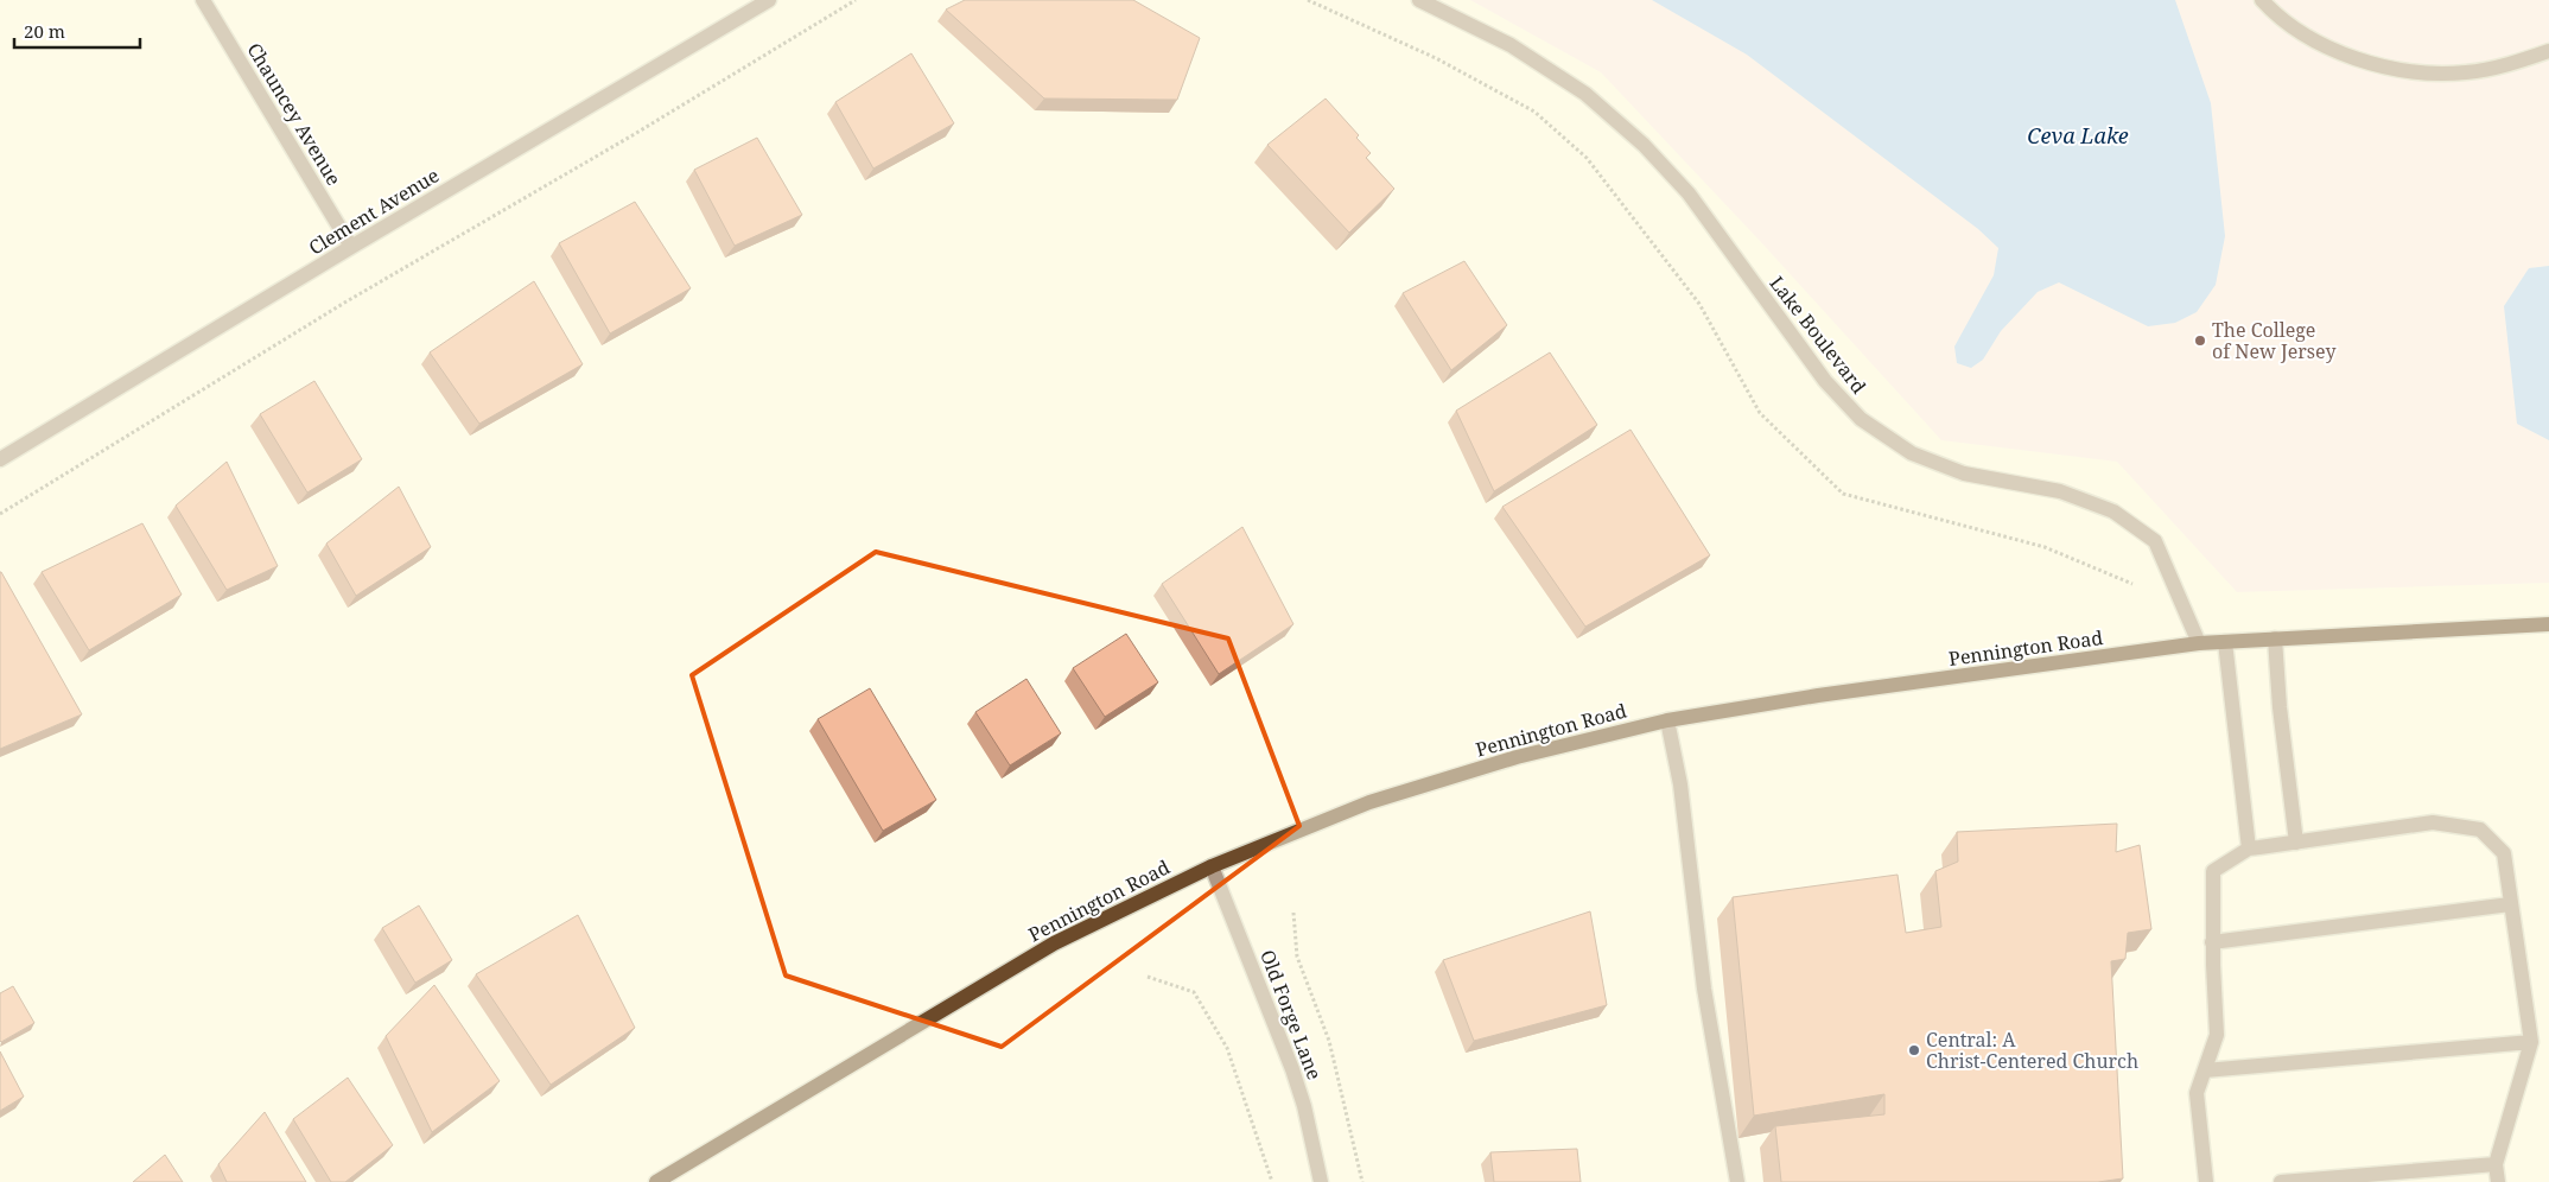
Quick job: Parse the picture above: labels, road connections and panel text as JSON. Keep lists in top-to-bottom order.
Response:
{
  "streets": {
    "main road": ["Pennington Road"],
    "street": [
      "Chauncey Avenue",
      "Clement Avenue",
      "Lake Boulevard",
      "Old Forge Lane"
    ]
  },
  "crossings": [
    ["Chauncey Avenue", "Clement Avenue"],
    ["Lake Boulevard", "Pennington Road"],
    ["Pennington Road", "Old Forge Lane"]
  ],
  "water": ["Ceva Lake"],
  "places": ["The College of New Jersey", "Central: A Christ-Centered Church"],
  "scale_bar": "20 m"
}
